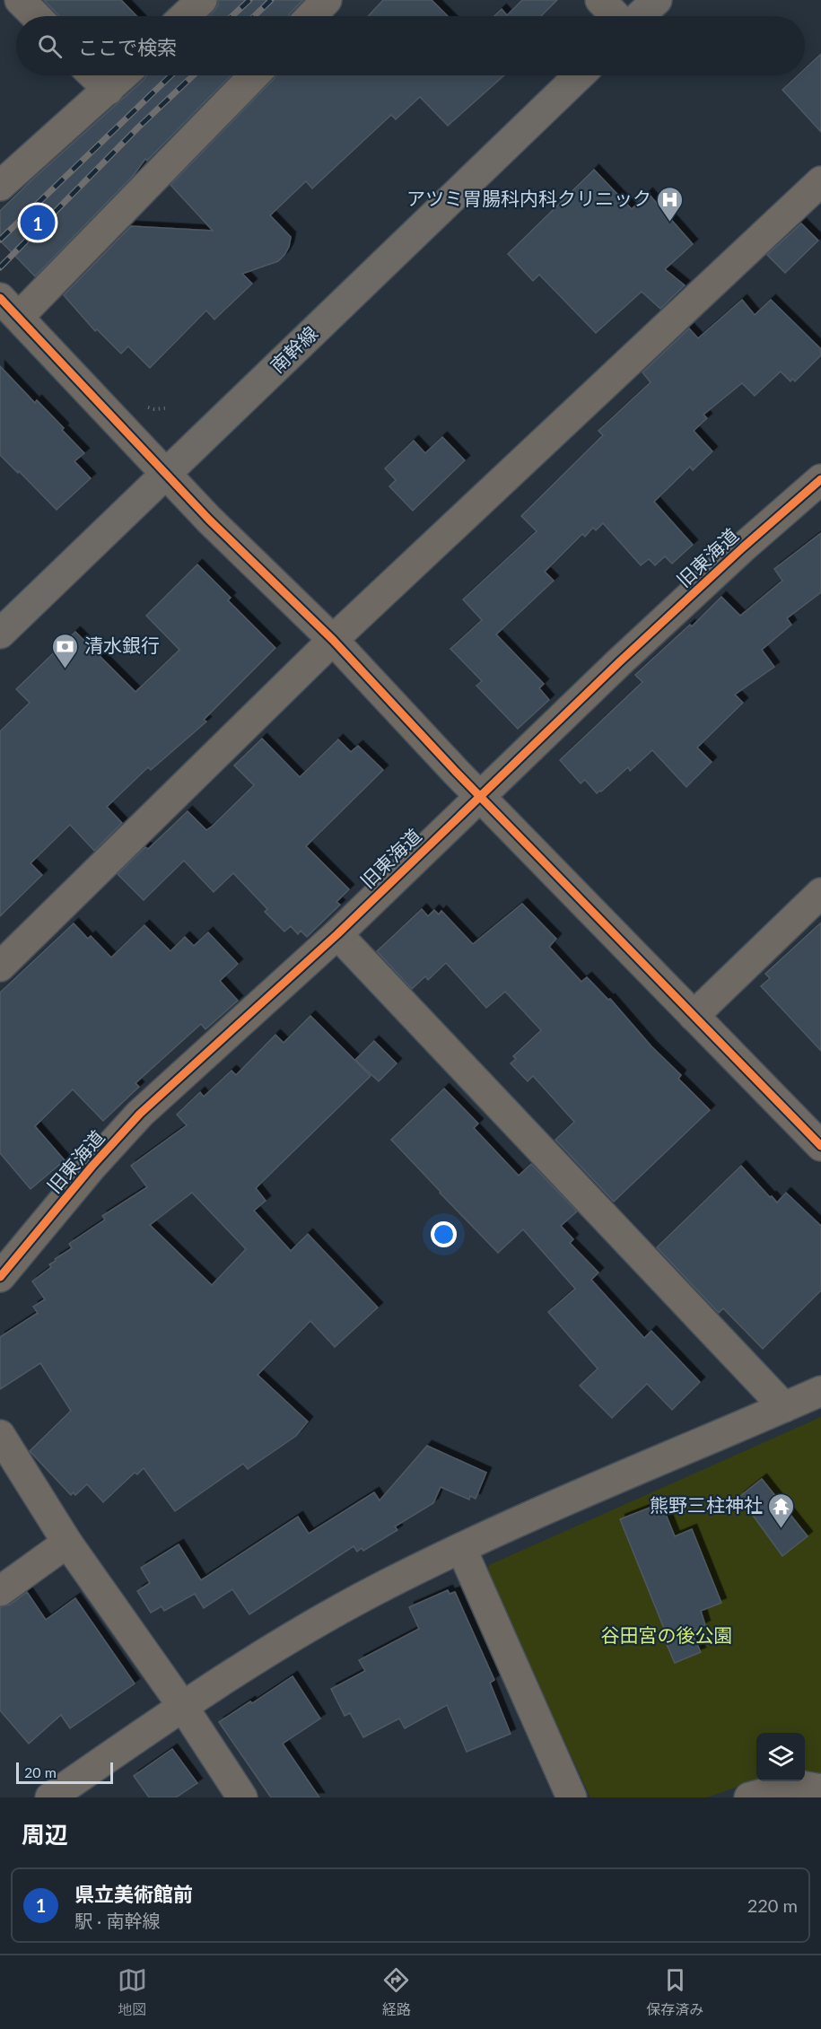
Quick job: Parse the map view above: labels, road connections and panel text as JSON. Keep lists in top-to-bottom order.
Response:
{
  "streets": {
    "main road": ["南幹線"],
    "street": ["旧東海道"]
  },
  "parks": ["谷田宮の後公園"],
  "places": {
    "hospital": ["アツミ胃腸科内科クリニック"],
    "bank": ["清水銀行"],
    "temple": ["熊野三柱神社"]
  },
  "scale_bar": "20 m",
  "page": {
    "search": "ここで検索",
    "pins": "1",
    "scale": "20 m",
    "heading": "周辺",
    "list": [
      {
        "mark": "1",
        "name": "県立美術館前",
        "note": "駅 · 南幹線",
        "value": "220 m"
      }
    ],
    "nav": ["地図", "経路", "保存済み"]
  }
}
